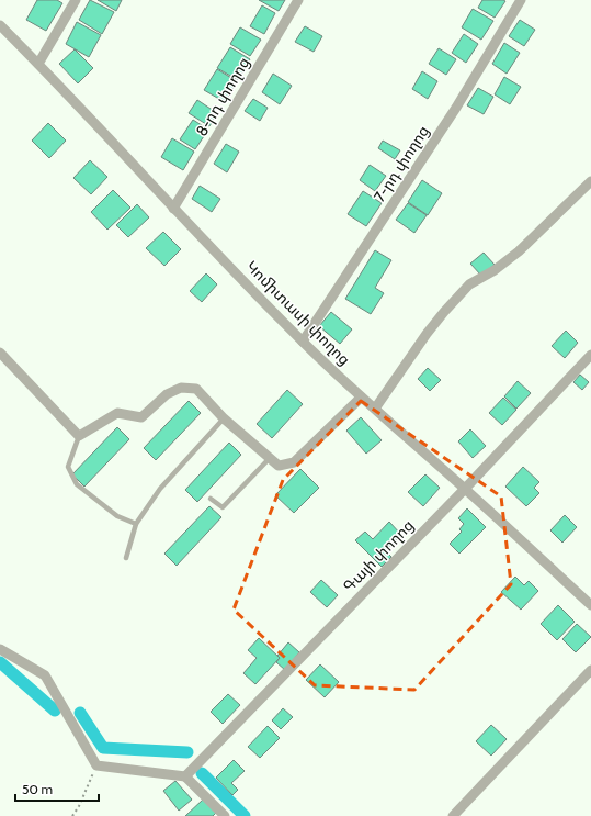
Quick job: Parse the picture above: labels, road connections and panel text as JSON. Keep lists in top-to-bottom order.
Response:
{
  "streets": {
    "street": [
      "8-րդ փողոց",
      "7-րդ փողոց",
      "Կոմիտասի փողոց",
      "Գայի փողոց"
    ]
  },
  "crossings": [
    ["8-րդ փողոց", "Կոմիտասի փողոց"],
    ["7-րդ փողոց", "Կոմիտասի փողոց"],
    ["Կոմիտասի փողոց", "Գայի փողոց"]
  ],
  "scale_bar": "50 m"
}
